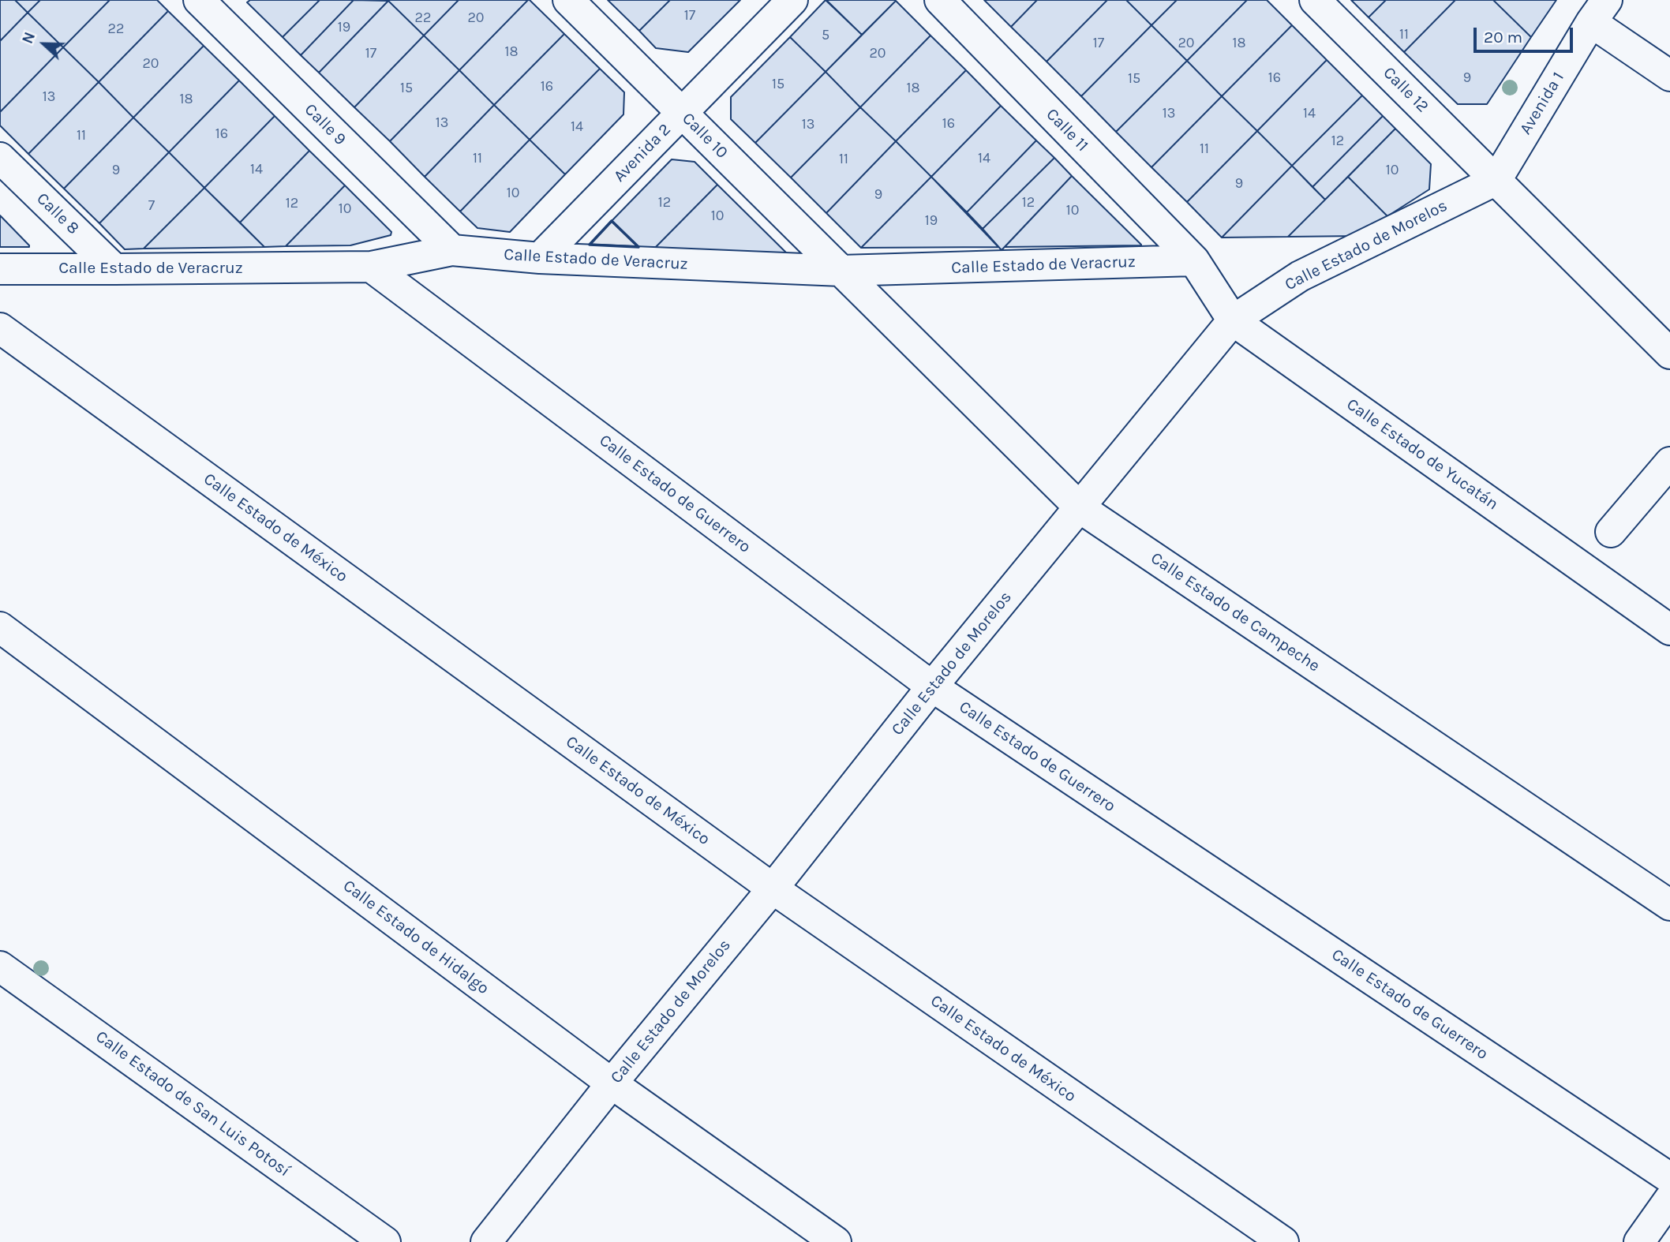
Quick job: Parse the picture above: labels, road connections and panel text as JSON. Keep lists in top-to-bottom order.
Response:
{
  "streets": {
    "street": [
      "Calle 12",
      "Avenida 1",
      "Calle 9",
      "Calle 11",
      "Calle 10",
      "Avenida 2",
      "Calle 8",
      "Calle Estado de Morelos",
      "Calle Estado de Veracruz",
      "Calle Estado de Yucatán",
      "Calle Estado de Guerrero",
      "Calle Estado de México",
      "Calle Estado de Campeche",
      "Calle Estado de Hidalgo",
      "Calle Estado de San Luis Potosí"
    ]
  },
  "crossings": [
    ["Calle 12", "Avenida 1"],
    ["Calle 12", "Calle Estado de Morelos"],
    ["Avenida 1", "Calle Estado de Morelos"],
    ["Calle 9", "Calle Estado de Veracruz"],
    ["Calle 11", "Calle Estado de Veracruz"],
    ["Calle 11", "Calle Estado de Yucatán"],
    ["Calle 10", "Avenida 2"],
    ["Calle 10", "Calle Estado de Veracruz"],
    ["Calle 10", "Calle Estado de Campeche"],
    ["Avenida 2", "Calle Estado de Veracruz"],
    ["Calle 8", "Calle Estado de Veracruz"],
    ["Calle Estado de Morelos", "Calle Estado de Yucatán"],
    ["Calle Estado de Morelos", "Calle Estado de Guerrero"],
    ["Calle Estado de Morelos", "Calle Estado de México"],
    ["Calle Estado de Morelos", "Calle Estado de Campeche"],
    ["Calle Estado de Morelos", "Calle Estado de Hidalgo"],
    ["Calle Estado de Veracruz", "Calle Estado de Yucatán"],
    ["Calle Estado de Veracruz", "Calle Estado de Guerrero"],
    ["Calle Estado de Veracruz", "Calle Estado de Campeche"]
  ],
  "house_numbers": [
    "17",
    "22",
    "20",
    "19",
    "22",
    "11",
    "5",
    "17",
    "20",
    "18",
    "18",
    "17",
    "20",
    "20",
    "16",
    "9",
    "15",
    "15",
    "16",
    "15",
    "18",
    "13",
    "18",
    "13",
    "14",
    "13",
    "16",
    "13",
    "14",
    "16",
    "11",
    "12",
    "11",
    "11",
    "14",
    "11",
    "14",
    "9",
    "10",
    "9",
    "10",
    "9",
    "12",
    "12",
    "12",
    "7",
    "10",
    "10",
    "10",
    "19"
  ],
  "scale_bar": "20 m",
  "north": "left"
}
